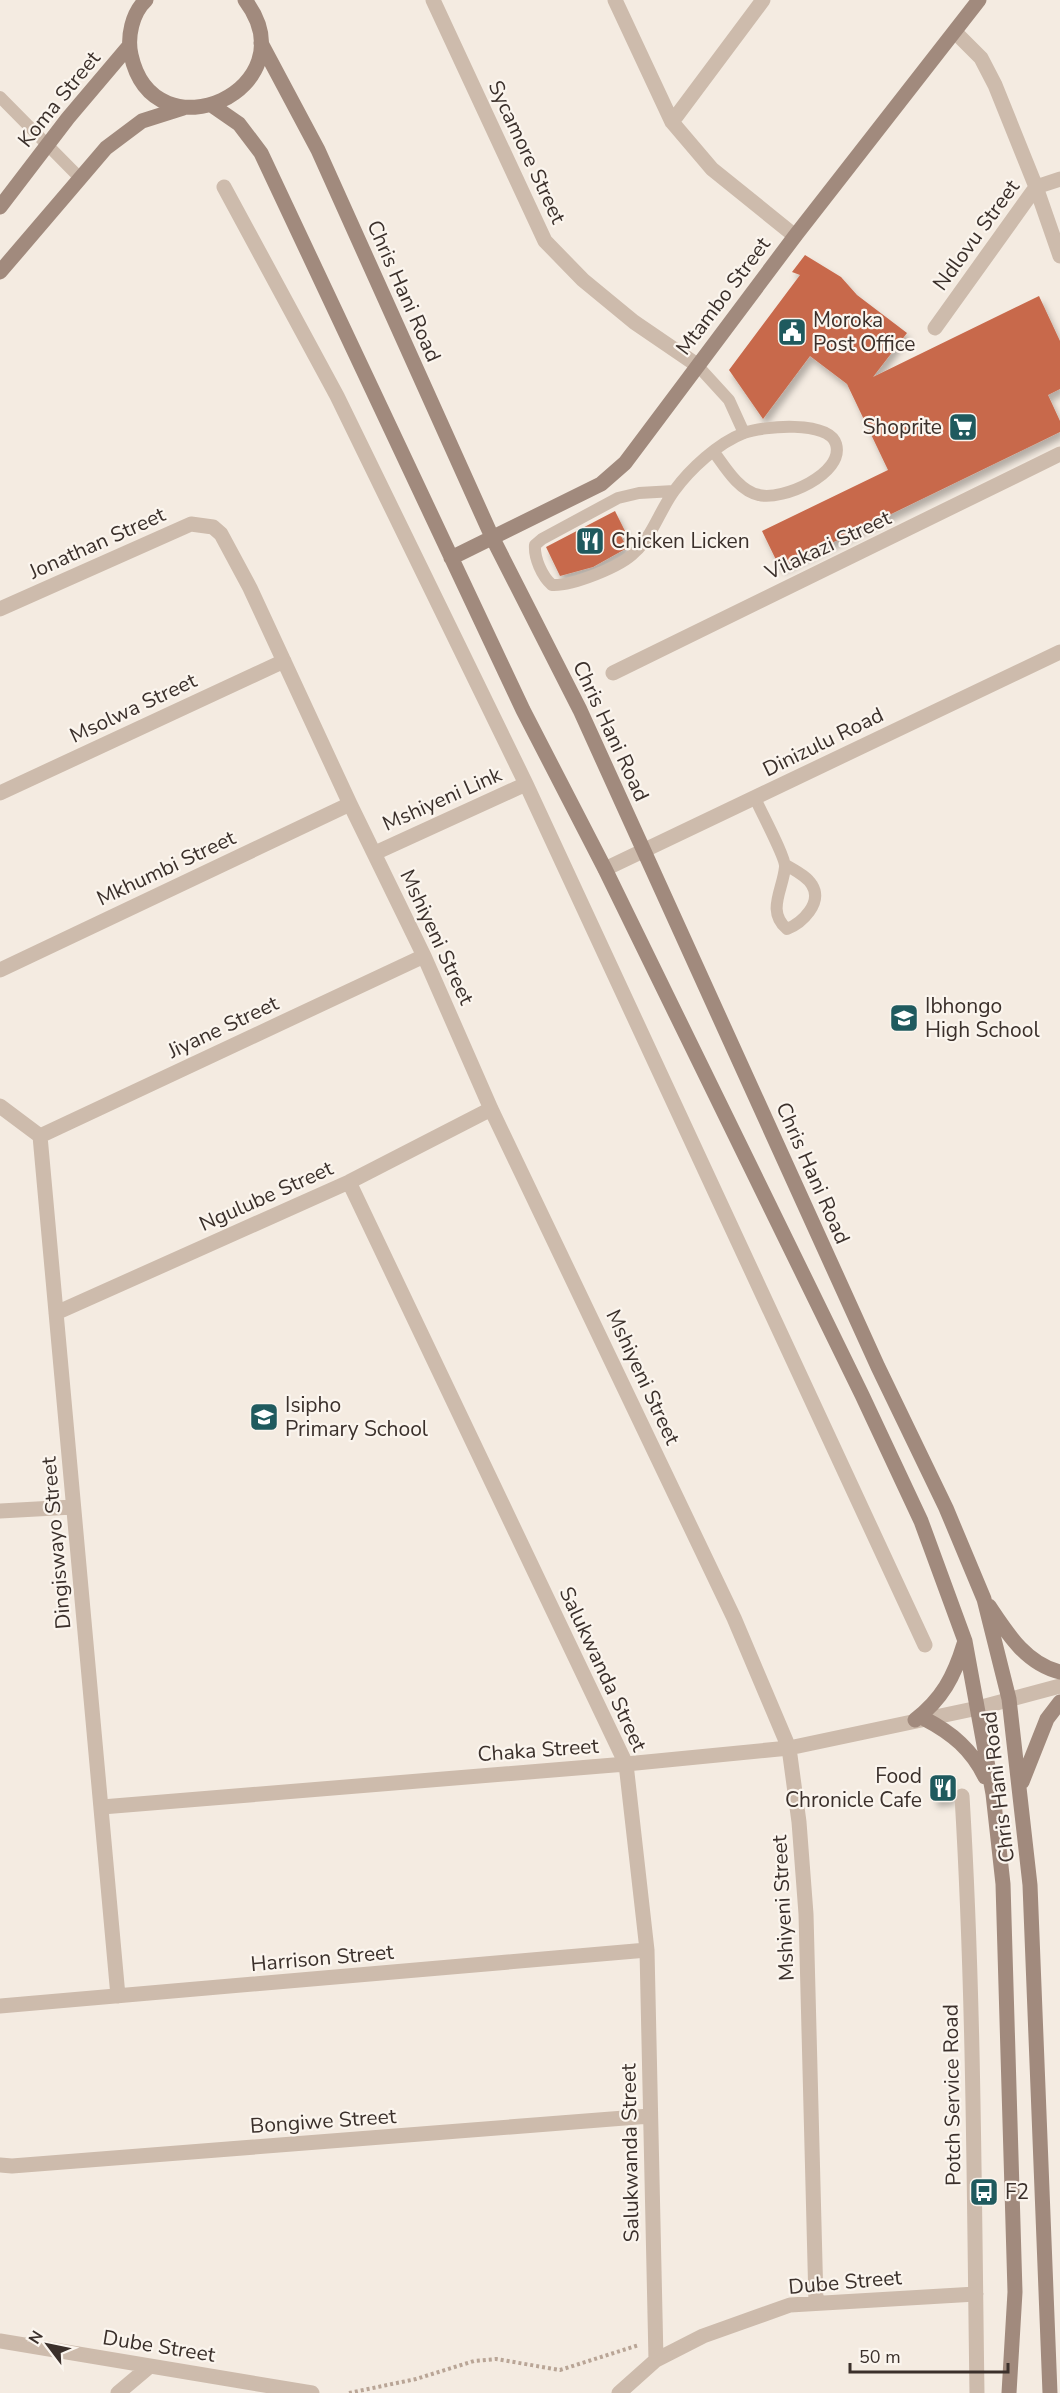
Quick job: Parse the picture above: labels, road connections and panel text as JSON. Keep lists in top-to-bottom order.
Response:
{
  "streets": {
    "main road": ["Koma Street", "Chris Hani Road", "Mtambo Street"],
    "street": [
      "Sycamore Street",
      "Ndlovu Street",
      "Jonathan Street",
      "Vilakazi Street",
      "Msolwa Street",
      "Dinizulu Road",
      "Mshiyeni Link",
      "Mkhumbi Street",
      "Mshiyeni Street",
      "Jiyane Street",
      "Ngulube Street",
      "Dingiswayo Street",
      "Salukwanda Street",
      "Chaka Street",
      "Harrison Street",
      "Potch Service Road",
      "Bongiwe Street",
      "Dube Street"
    ]
  },
  "crossings": [
    ["Sycamore Street", "Mtambo Street"],
    ["Chris Hani Road", "Mtambo Street"],
    ["Chris Hani Road", "Dinizulu Road"],
    ["Chris Hani Road", "Chaka Street"],
    ["Jonathan Street", "Mshiyeni Street"],
    ["Msolwa Street", "Mshiyeni Street"],
    ["Mshiyeni Link", "Mshiyeni Street"],
    ["Mkhumbi Street", "Mshiyeni Street"],
    ["Mshiyeni Street", "Jiyane Street"],
    ["Mshiyeni Street", "Ngulube Street"],
    ["Mshiyeni Street", "Chaka Street"],
    ["Mshiyeni Street", "Dube Street"],
    ["Jiyane Street", "Dingiswayo Street"],
    ["Ngulube Street", "Dingiswayo Street"],
    ["Ngulube Street", "Salukwanda Street"],
    ["Dingiswayo Street", "Chaka Street"],
    ["Dingiswayo Street", "Harrison Street"],
    ["Salukwanda Street", "Chaka Street"],
    ["Salukwanda Street", "Harrison Street"],
    ["Salukwanda Street", "Bongiwe Street"],
    ["Salukwanda Street", "Dube Street"],
    ["Potch Service Road", "Dube Street"]
  ],
  "places": {
    "public building": ["Moroka Post Office"],
    "supermarket": ["Shoprite"],
    "restaurant": ["Chicken Licken", "Food Chronicle Cafe"],
    "school or university": ["Ibhongo High School", "Isipho Primary School"],
    "bus stop": ["F2"]
  },
  "scale_bar": "50 m",
  "north": "top left"
}
